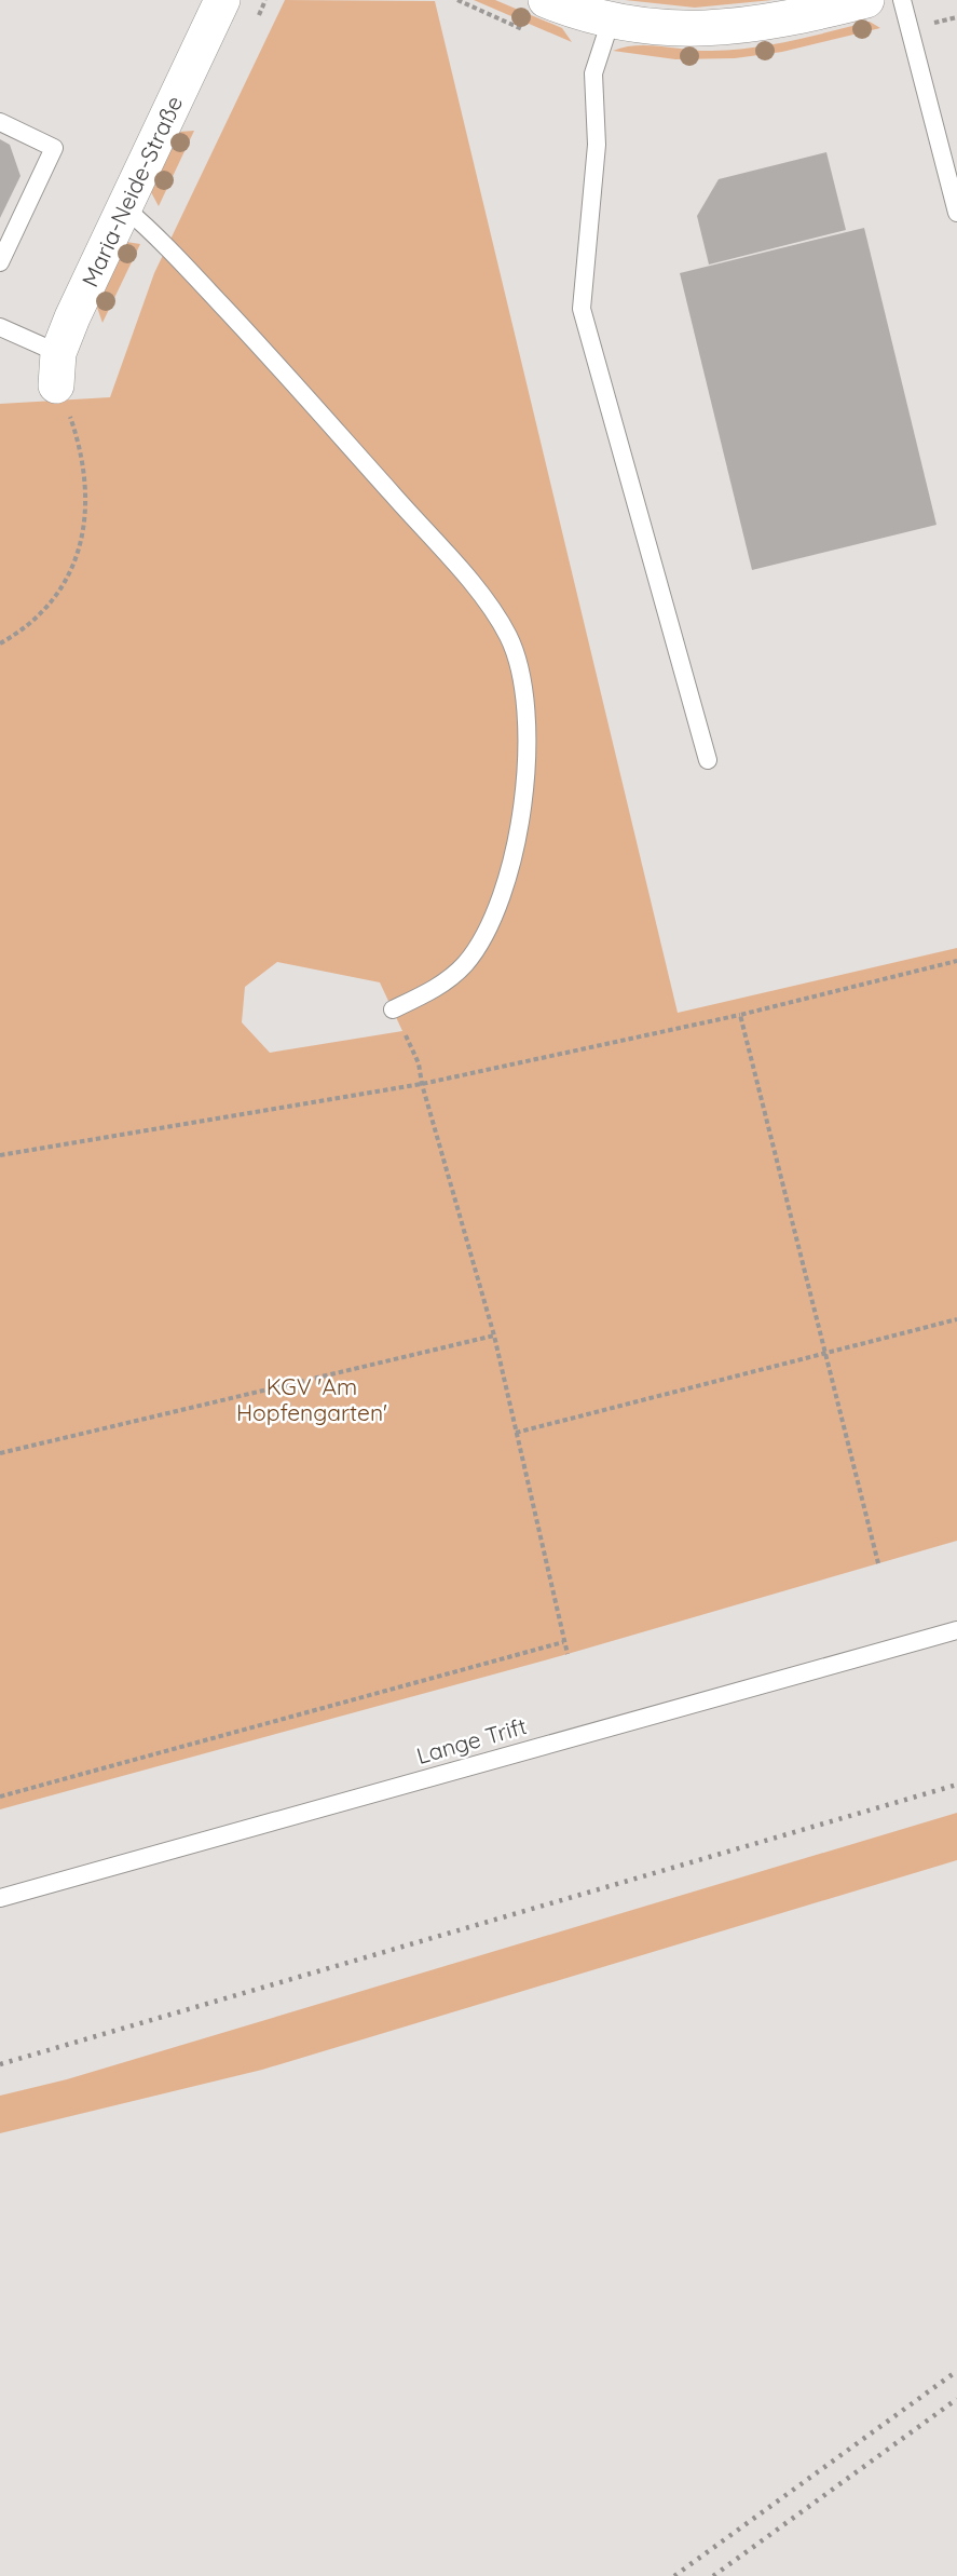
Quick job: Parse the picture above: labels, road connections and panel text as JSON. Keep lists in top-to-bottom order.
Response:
{
  "streets": {
    "street": ["Maria-Neide-Straße"],
    "lane": ["Lange Trift"]
  },
  "parks": ["KGV 'Am Hopfengarten'"]
}
